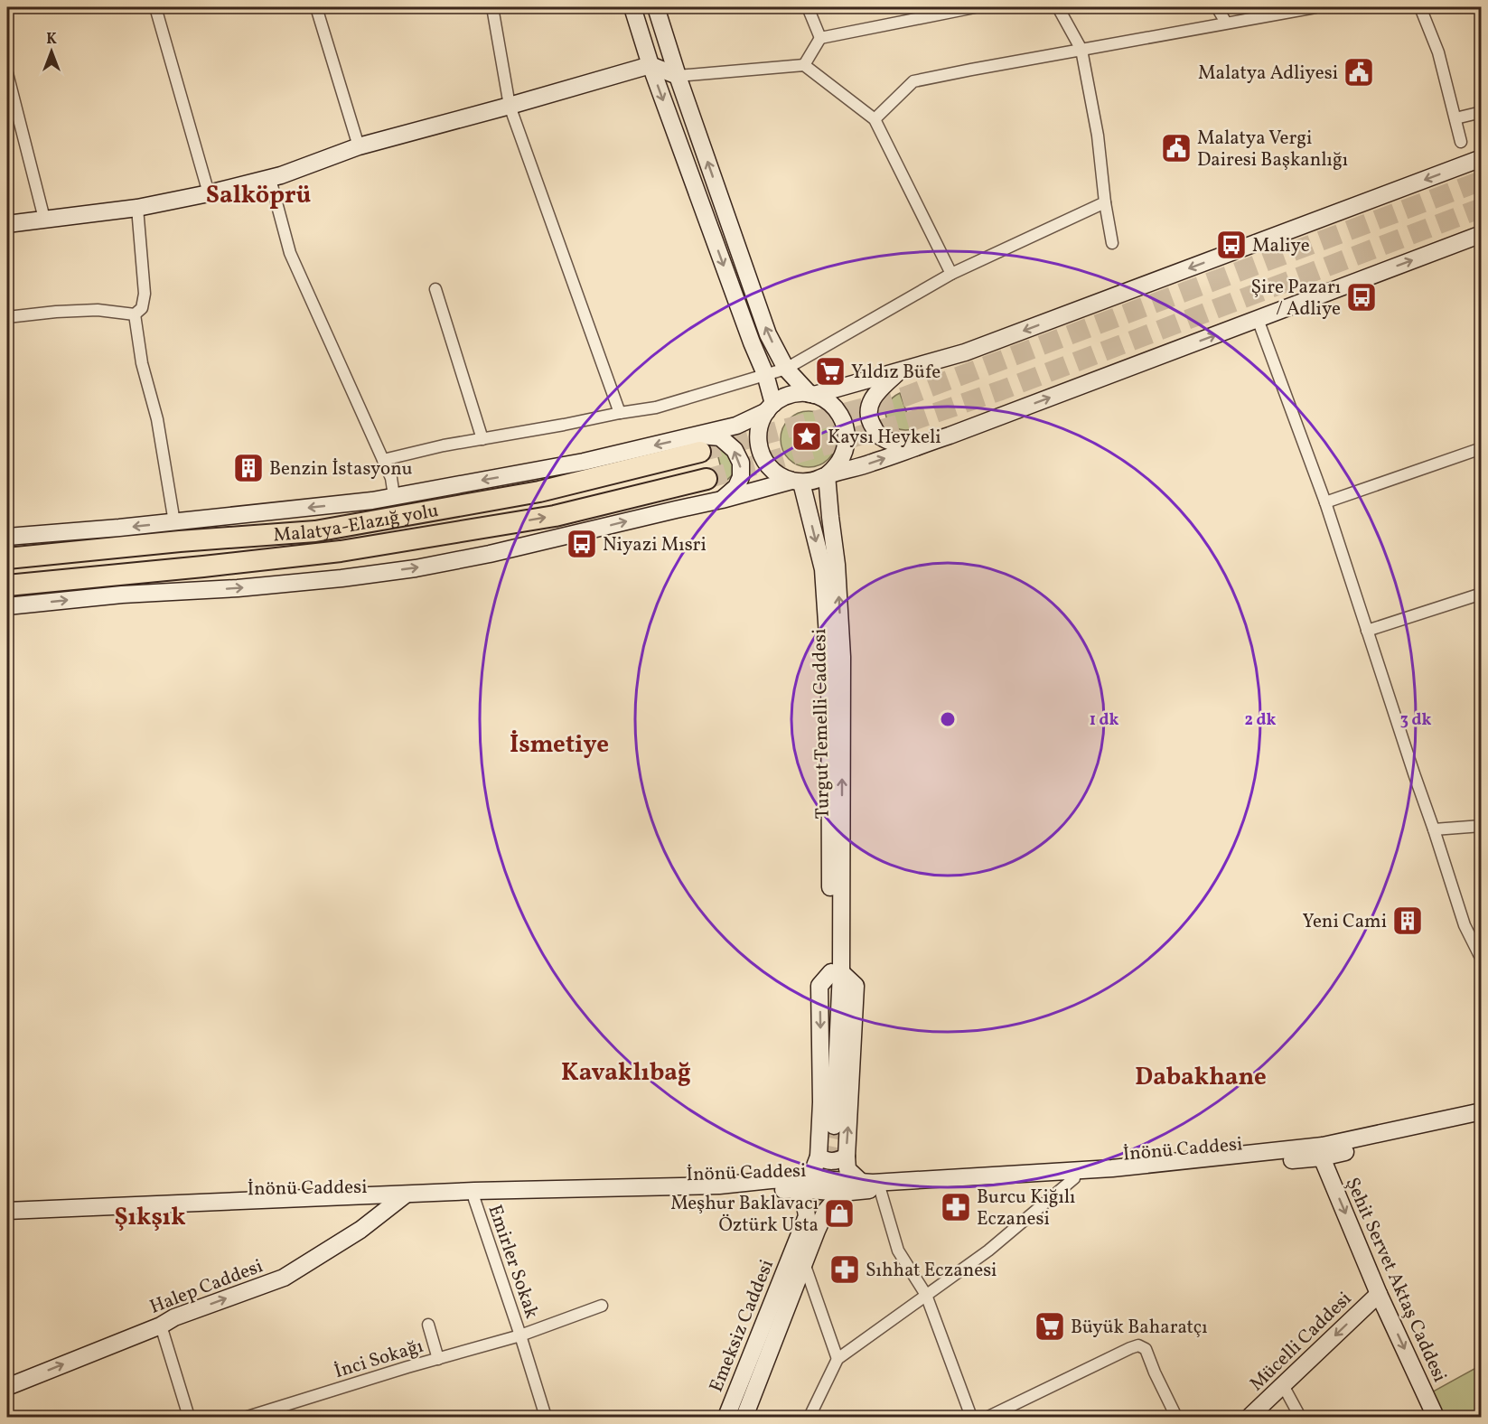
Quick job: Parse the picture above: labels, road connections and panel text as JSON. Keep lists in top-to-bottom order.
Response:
{
  "streets": {
    "highway": ["Malatya-Elazığ yolu"],
    "main road": [
      "Turgut Temelli Caddesi",
      "İnönü Caddesi",
      "Şehit Servet Aktaş Caddesi",
      "Halep Caddesi",
      "Emeksiz Caddesi",
      "Mücelli Caddesi"
    ],
    "street": ["Emirler Sokak", "İnci Sokağı"]
  },
  "crossings": [
    ["Turgut Temelli Caddesi", "İnönü Caddesi"],
    ["Turgut Temelli Caddesi", "Emeksiz Caddesi"],
    ["İnönü Caddesi", "Emirler Sokak"],
    ["İnönü Caddesi", "Şehit Servet Aktaş Caddesi"],
    ["İnönü Caddesi", "Halep Caddesi"],
    ["İnönü Caddesi", "Emeksiz Caddesi"],
    ["Emirler Sokak", "İnci Sokağı"],
    ["Şehit Servet Aktaş Caddesi", "Mücelli Caddesi"]
  ],
  "one_way": ["Şehit Servet Aktaş Caddesi", "Halep Caddesi", "Mücelli Caddesi"],
  "districts": [
    "Salköprü",
    "İsmetiye",
    "Kavaklıbağ",
    "Dabakhane",
    "Şıkşık"
  ],
  "places": {
    "public building": ["Malatya Adliyesi", "Malatya Vergi Dairesi Başkanlığı"],
    "bus stop": ["Maliye", "Şire Pazarı / Adliye", "Niyazi Mısri"],
    "supermarket": ["Yıldız Büfe", "Büyük Baharatçı"],
    "place": ["Kaysı Heykeli"],
    "building": ["Benzin İstasyonu", "Yeni Cami"],
    "pharmacy": ["Burcu Kiğılı Eczanesi", "Sıhhat Eczanesi"],
    "shop": ["Meşhur Baklavacı Öztürk Usta"]
  },
  "north": "top",
  "rings": ["1 dk", "2 dk", "3 dk"]
}
